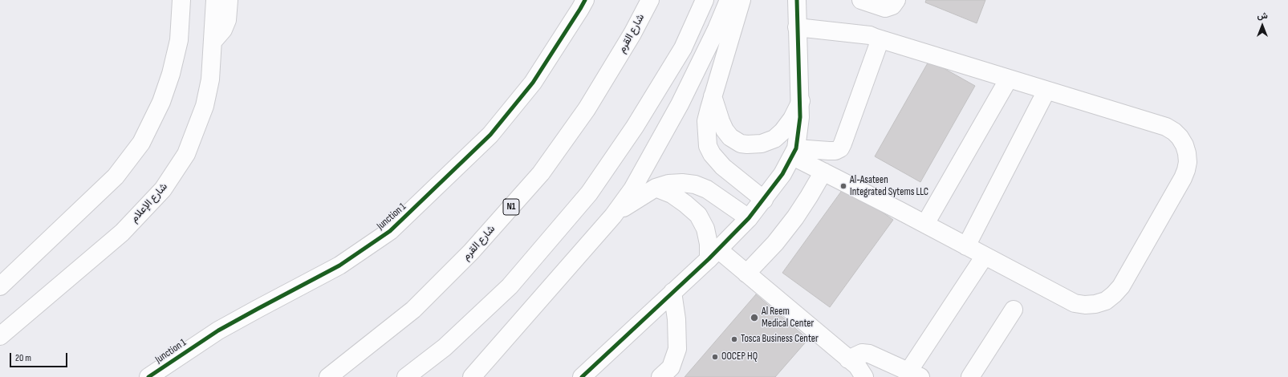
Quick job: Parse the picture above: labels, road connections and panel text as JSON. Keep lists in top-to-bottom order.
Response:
{
  "streets": {
    "main road": [
      "شارع القرم",
      "شارع الإعلام",
      "N1",
      "Junction 1"
    ]
  },
  "places": [
    "Al-Asateen Integrated Sytems LLC",
    "Al Reem Medical Center",
    "Tosca Business Center",
    "OOCEP HQ"
  ],
  "scale_bar": "20 m",
  "north": "top"
}
